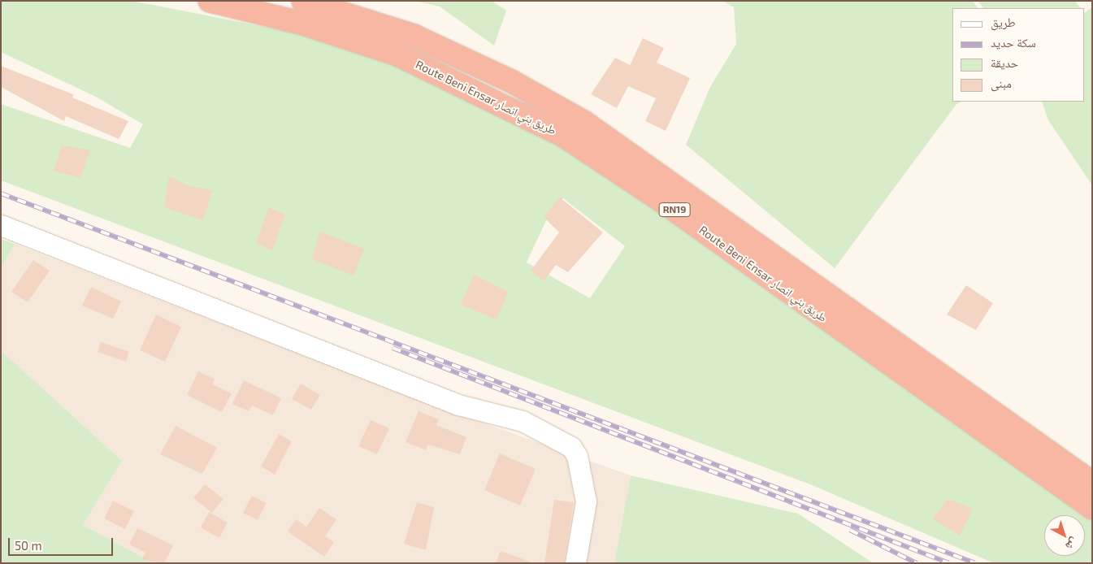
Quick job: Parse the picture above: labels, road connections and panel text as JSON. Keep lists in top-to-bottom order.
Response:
{
  "streets": {
    "highway": ["Route Beni Ensar طريق بني انصار", "RN19"]
  },
  "legend": [
    "طريق",
    "سكة حديد",
    "حديقة",
    "مبنى"
  ],
  "scale_bar": "50 m",
  "north": "bottom right"
}
